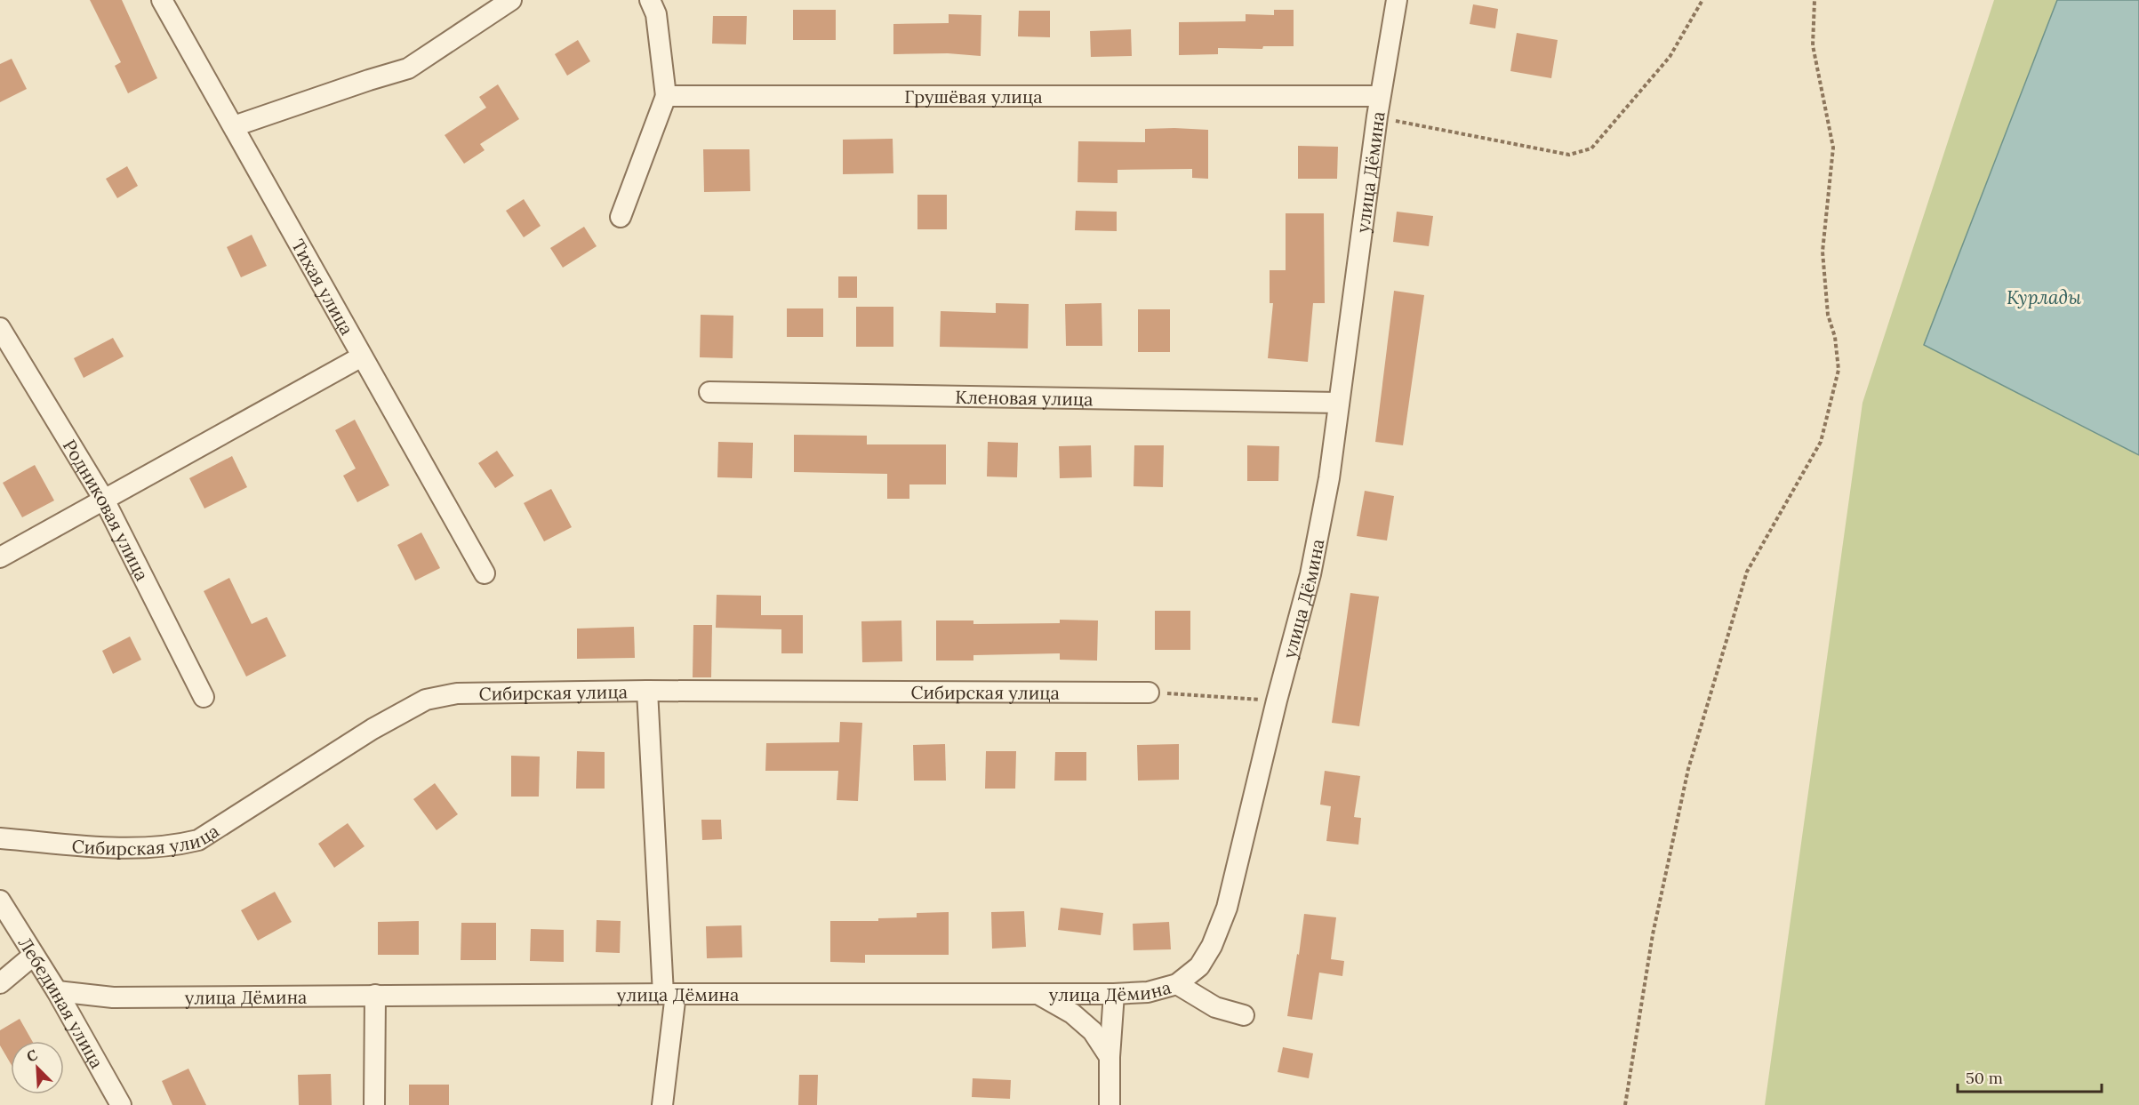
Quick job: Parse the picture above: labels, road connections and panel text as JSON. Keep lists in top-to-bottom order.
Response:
{
  "streets": {
    "street": [
      "Грушёвая улица",
      "улица Дёмина",
      "Тихая улица",
      "Кленовая улица",
      "Родниковая улица",
      "Сибирская улица",
      "Лебединая улица"
    ]
  },
  "crossings": [
    ["Грушёвая улица", "улица Дёмина"],
    ["улица Дёмина", "Кленовая улица"],
    ["улица Дёмина", "Лебединая улица"]
  ],
  "water": ["Курлады"],
  "scale_bar": "50 m",
  "north": "top left"
}
